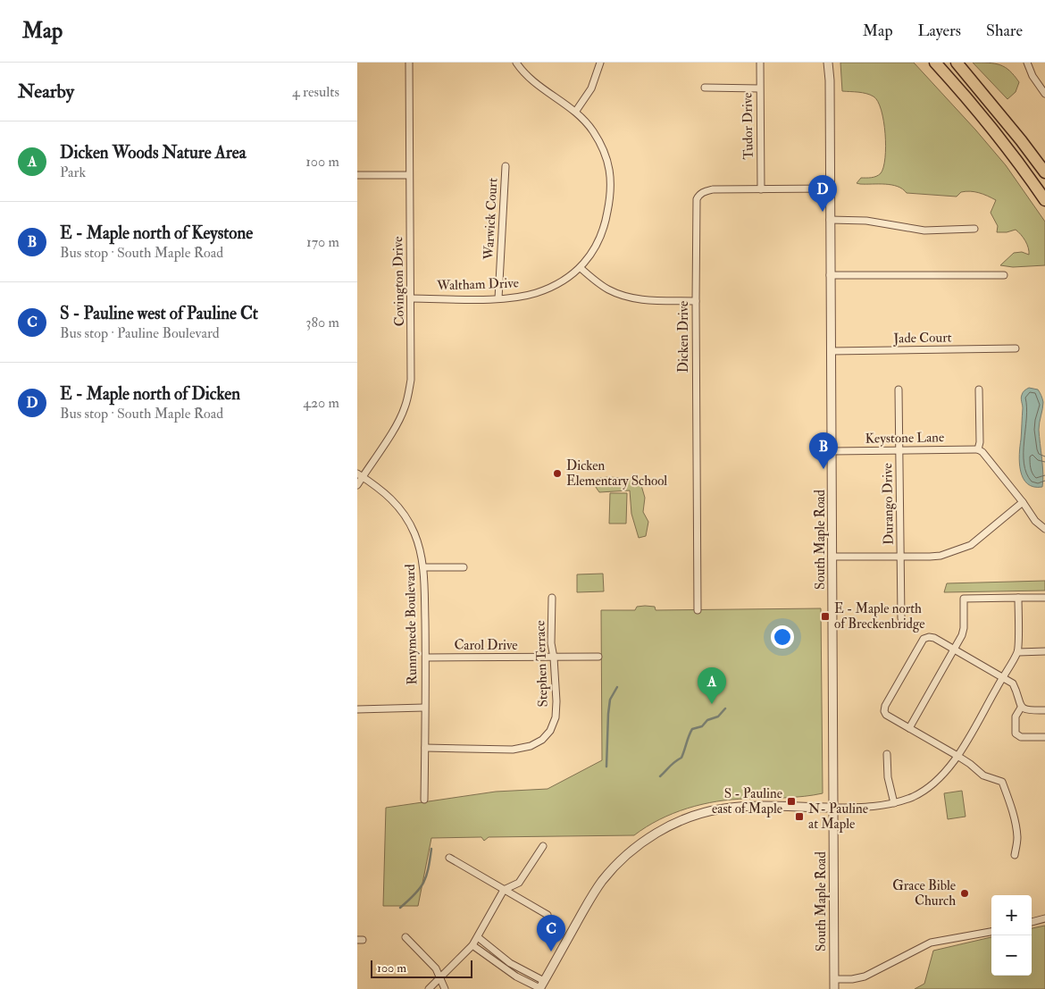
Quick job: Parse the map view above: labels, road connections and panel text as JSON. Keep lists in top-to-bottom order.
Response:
{
  "streets": {
    "street": [
      "Tudor Drive",
      "Warwick Court",
      "Covington Drive",
      "Waltham Drive",
      "Dicken Drive",
      "Jade Court",
      "Keystone Lane",
      "Durango Drive",
      "South Maple Road",
      "Runnymede Boulevard",
      "Carol Drive",
      "Stephen Terrace"
    ]
  },
  "crossings": [
    ["Tudor Drive", "Dicken Drive"],
    ["Warwick Court", "Waltham Drive"],
    ["Covington Drive", "Waltham Drive"],
    ["Covington Drive", "Runnymede Boulevard"],
    ["Dicken Drive", "South Maple Road"],
    ["Jade Court", "South Maple Road"],
    ["Keystone Lane", "Durango Drive"],
    ["Keystone Lane", "South Maple Road"],
    ["Runnymede Boulevard", "Carol Drive"],
    ["Runnymede Boulevard", "Stephen Terrace"],
    ["Carol Drive", "Stephen Terrace"]
  ],
  "places": {
    "other": ["Dicken Elementary School", "Grace Bible Church"],
    "transit": ["E - Maple north of Breckenbridge", "S - Pauline east of Maple", "N- Pauline at Maple"]
  },
  "scale_bar": "100 m",
  "page": {
    "header": "Map",
    "nav": ["Map", "Layers", "Share"],
    "heading": ["Nearby", "4 results"],
    "list": [
      {
        "mark": "A",
        "name": "Dicken Woods Nature Area",
        "note": "Park",
        "value": "100 m"
      },
      {
        "mark": "B",
        "name": "E - Maple north of Keystone",
        "note": "Bus stop · South Maple Road",
        "value": "170 m"
      },
      {
        "mark": "C",
        "name": "S - Pauline west of Pauline Ct",
        "note": "Bus stop · Pauline Boulevard",
        "value": "380 m"
      },
      {
        "mark": "D",
        "name": "E - Maple north of Dicken",
        "note": "Bus stop · South Maple Road",
        "value": "420 m"
      }
    ],
    "pins": [
      "D",
      "B",
      "A",
      "C"
    ],
    "map_buttons": ["+", "−"],
    "scale": "100 m"
  }
}
